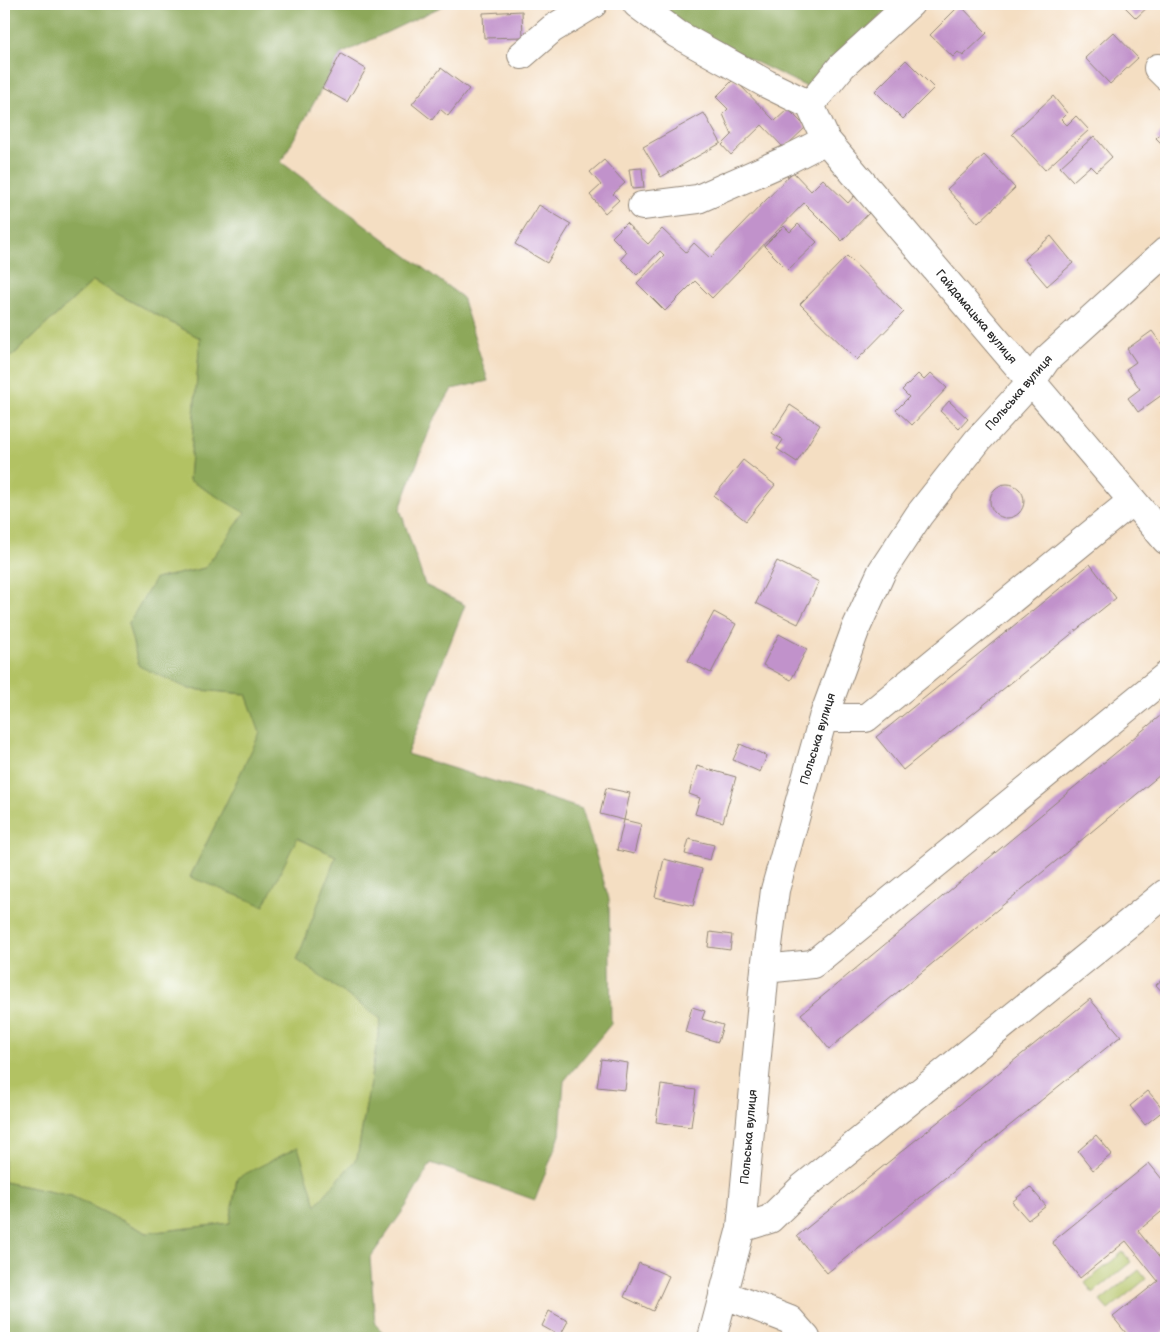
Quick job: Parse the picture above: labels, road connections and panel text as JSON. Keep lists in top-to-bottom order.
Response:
{
  "streets": {
    "street": ["Гайдамацька вулиця", "Польська вулиця"]
  },
  "crossings": [
    ["Гайдамацька вулиця", "Польська вулиця"]
  ]
}
